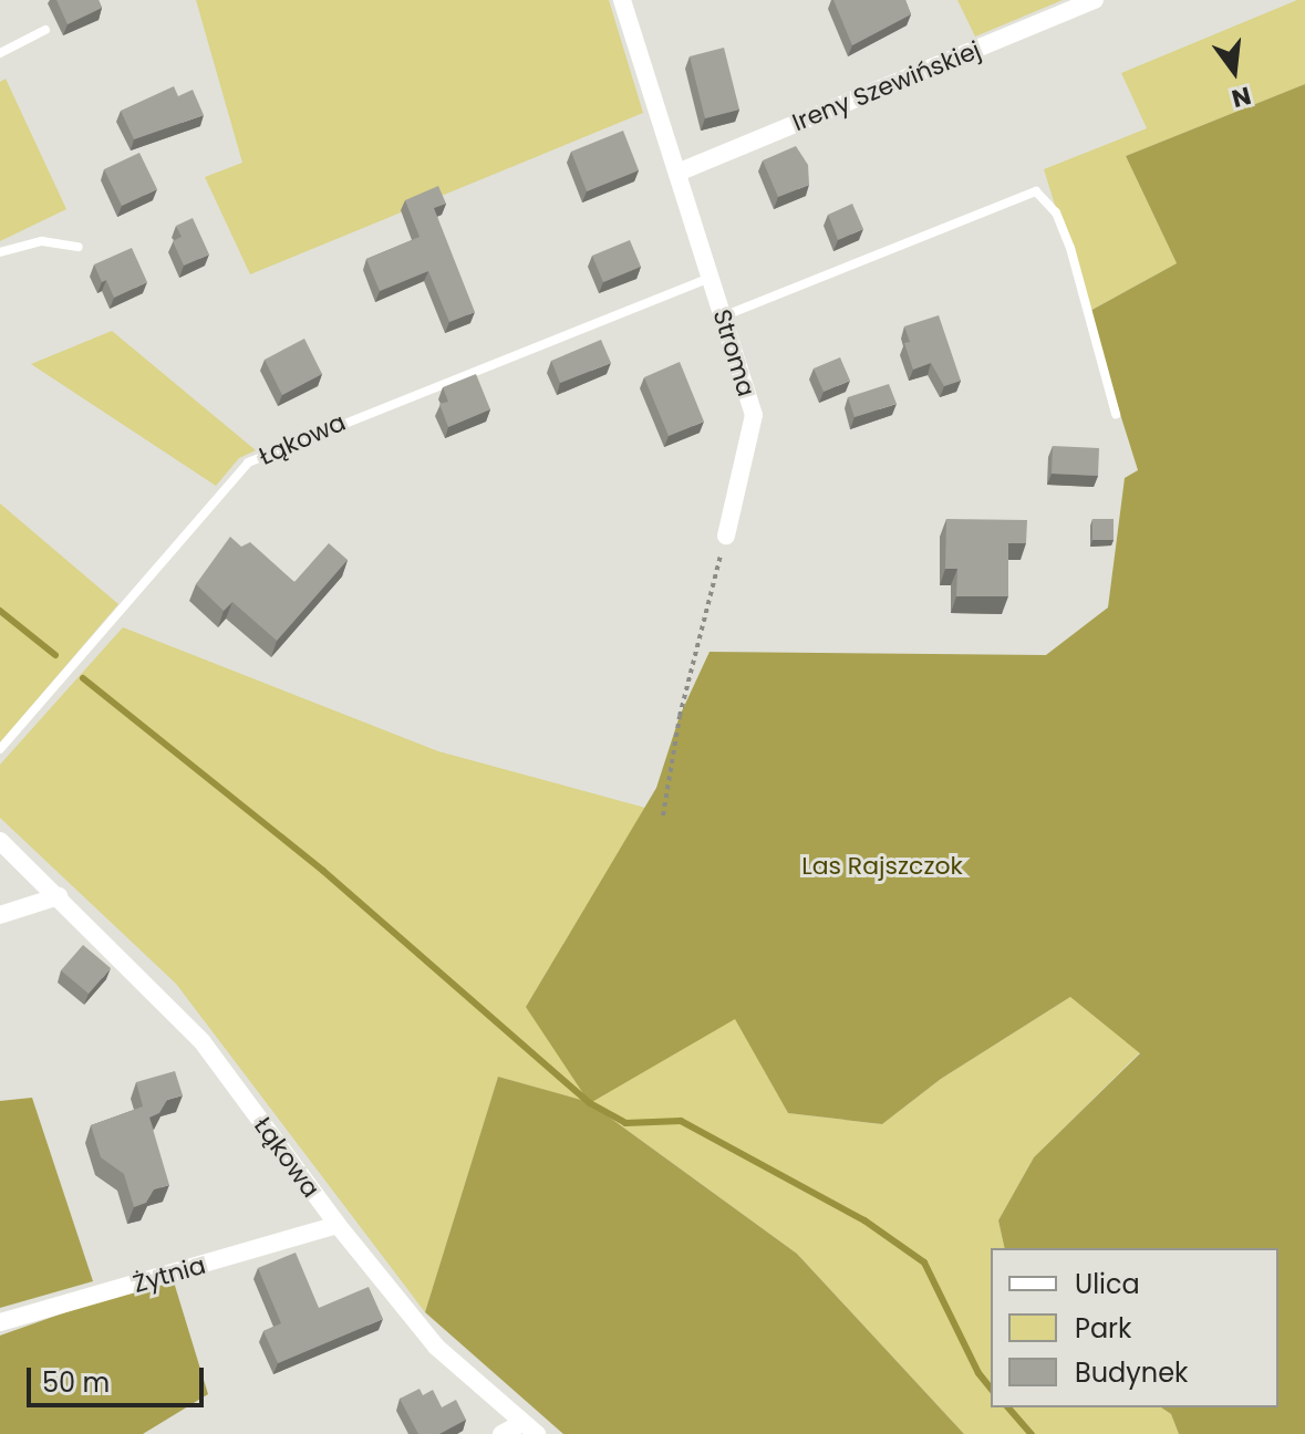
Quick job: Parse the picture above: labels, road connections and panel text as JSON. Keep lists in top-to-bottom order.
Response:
{
  "streets": {
    "street": [
      "Ireny Szewińskiej",
      "Stroma",
      "Łąkowa",
      "Żytnia"
    ]
  },
  "crossings": [
    ["Ireny Szewińskiej", "Stroma"],
    ["Stroma", "Łąkowa"],
    ["Łąkowa", "Żytnia"]
  ],
  "parks": ["Las Rajszczok"],
  "legend": ["Ulica", "Park", "Budynek"],
  "scale_bar": "50 m",
  "north": "bottom"
}
